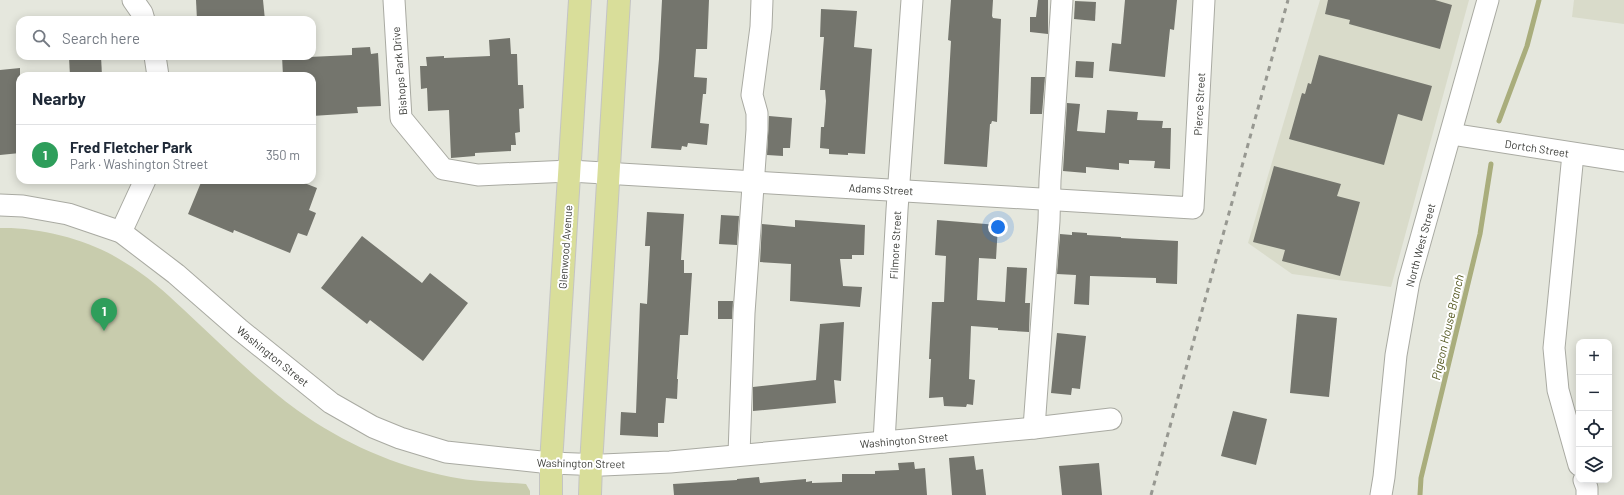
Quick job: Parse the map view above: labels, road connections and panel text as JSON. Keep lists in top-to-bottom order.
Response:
{
  "streets": {
    "main road": ["Glenwood Avenue"],
    "street": [
      "Bishops Park Drive",
      "Pierce Street",
      "Dortch Street",
      "Adams Street",
      "Filmore Street",
      "North West Street",
      "Washington Street"
    ]
  },
  "crossings": [
    ["Bishops Park Drive", "Adams Street"],
    ["Bishops Park Drive", "Glenwood Avenue"],
    ["Pierce Street", "Adams Street"],
    ["Dortch Street", "North West Street"],
    ["Adams Street", "Filmore Street"],
    ["Adams Street", "Glenwood Avenue"],
    ["Filmore Street", "Washington Street"],
    ["Glenwood Avenue", "Washington Street"]
  ],
  "water": ["Pigeon House Branch"],
  "page": {
    "search": "Search here",
    "heading": "Nearby",
    "list": [
      {
        "mark": "1",
        "name": "Fred Fletcher Park",
        "note": "Park · Washington Street",
        "value": "350 m"
      }
    ],
    "pins": "1",
    "map_buttons": ["+", "−"]
  }
}
